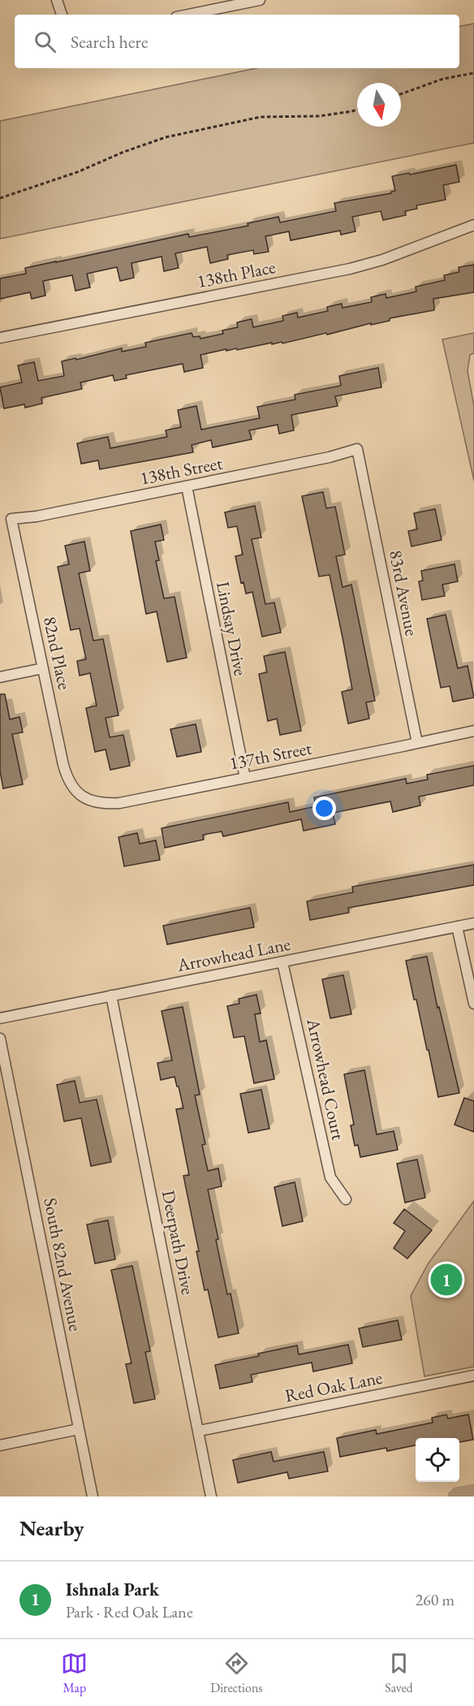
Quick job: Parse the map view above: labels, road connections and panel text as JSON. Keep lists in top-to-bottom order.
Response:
{
  "streets": {
    "street": [
      "138th Place",
      "138th Street",
      "83rd Avenue",
      "Lindsay Drive",
      "82nd Place",
      "137th Street",
      "Arrowhead Lane",
      "Arrowhead Court",
      "Deerpath Drive",
      "South 82nd Avenue",
      "Red Oak Lane"
    ]
  },
  "crossings": [
    ["138th Street", "83rd Avenue"],
    ["138th Street", "Lindsay Drive"],
    ["138th Street", "82nd Place"],
    ["83rd Avenue", "137th Street"],
    ["Lindsay Drive", "137th Street"],
    ["82nd Place", "137th Street"],
    ["Arrowhead Lane", "Arrowhead Court"],
    ["Arrowhead Lane", "Deerpath Drive"],
    ["Deerpath Drive", "Red Oak Lane"]
  ],
  "north": "bottom",
  "page": {
    "search": "Search here",
    "pins": "1",
    "heading": "Nearby",
    "list": [
      {
        "mark": "1",
        "name": "Ishnala Park",
        "note": "Park · Red Oak Lane",
        "value": "260 m"
      }
    ],
    "nav": ["Map", "Directions", "Saved"]
  }
}
